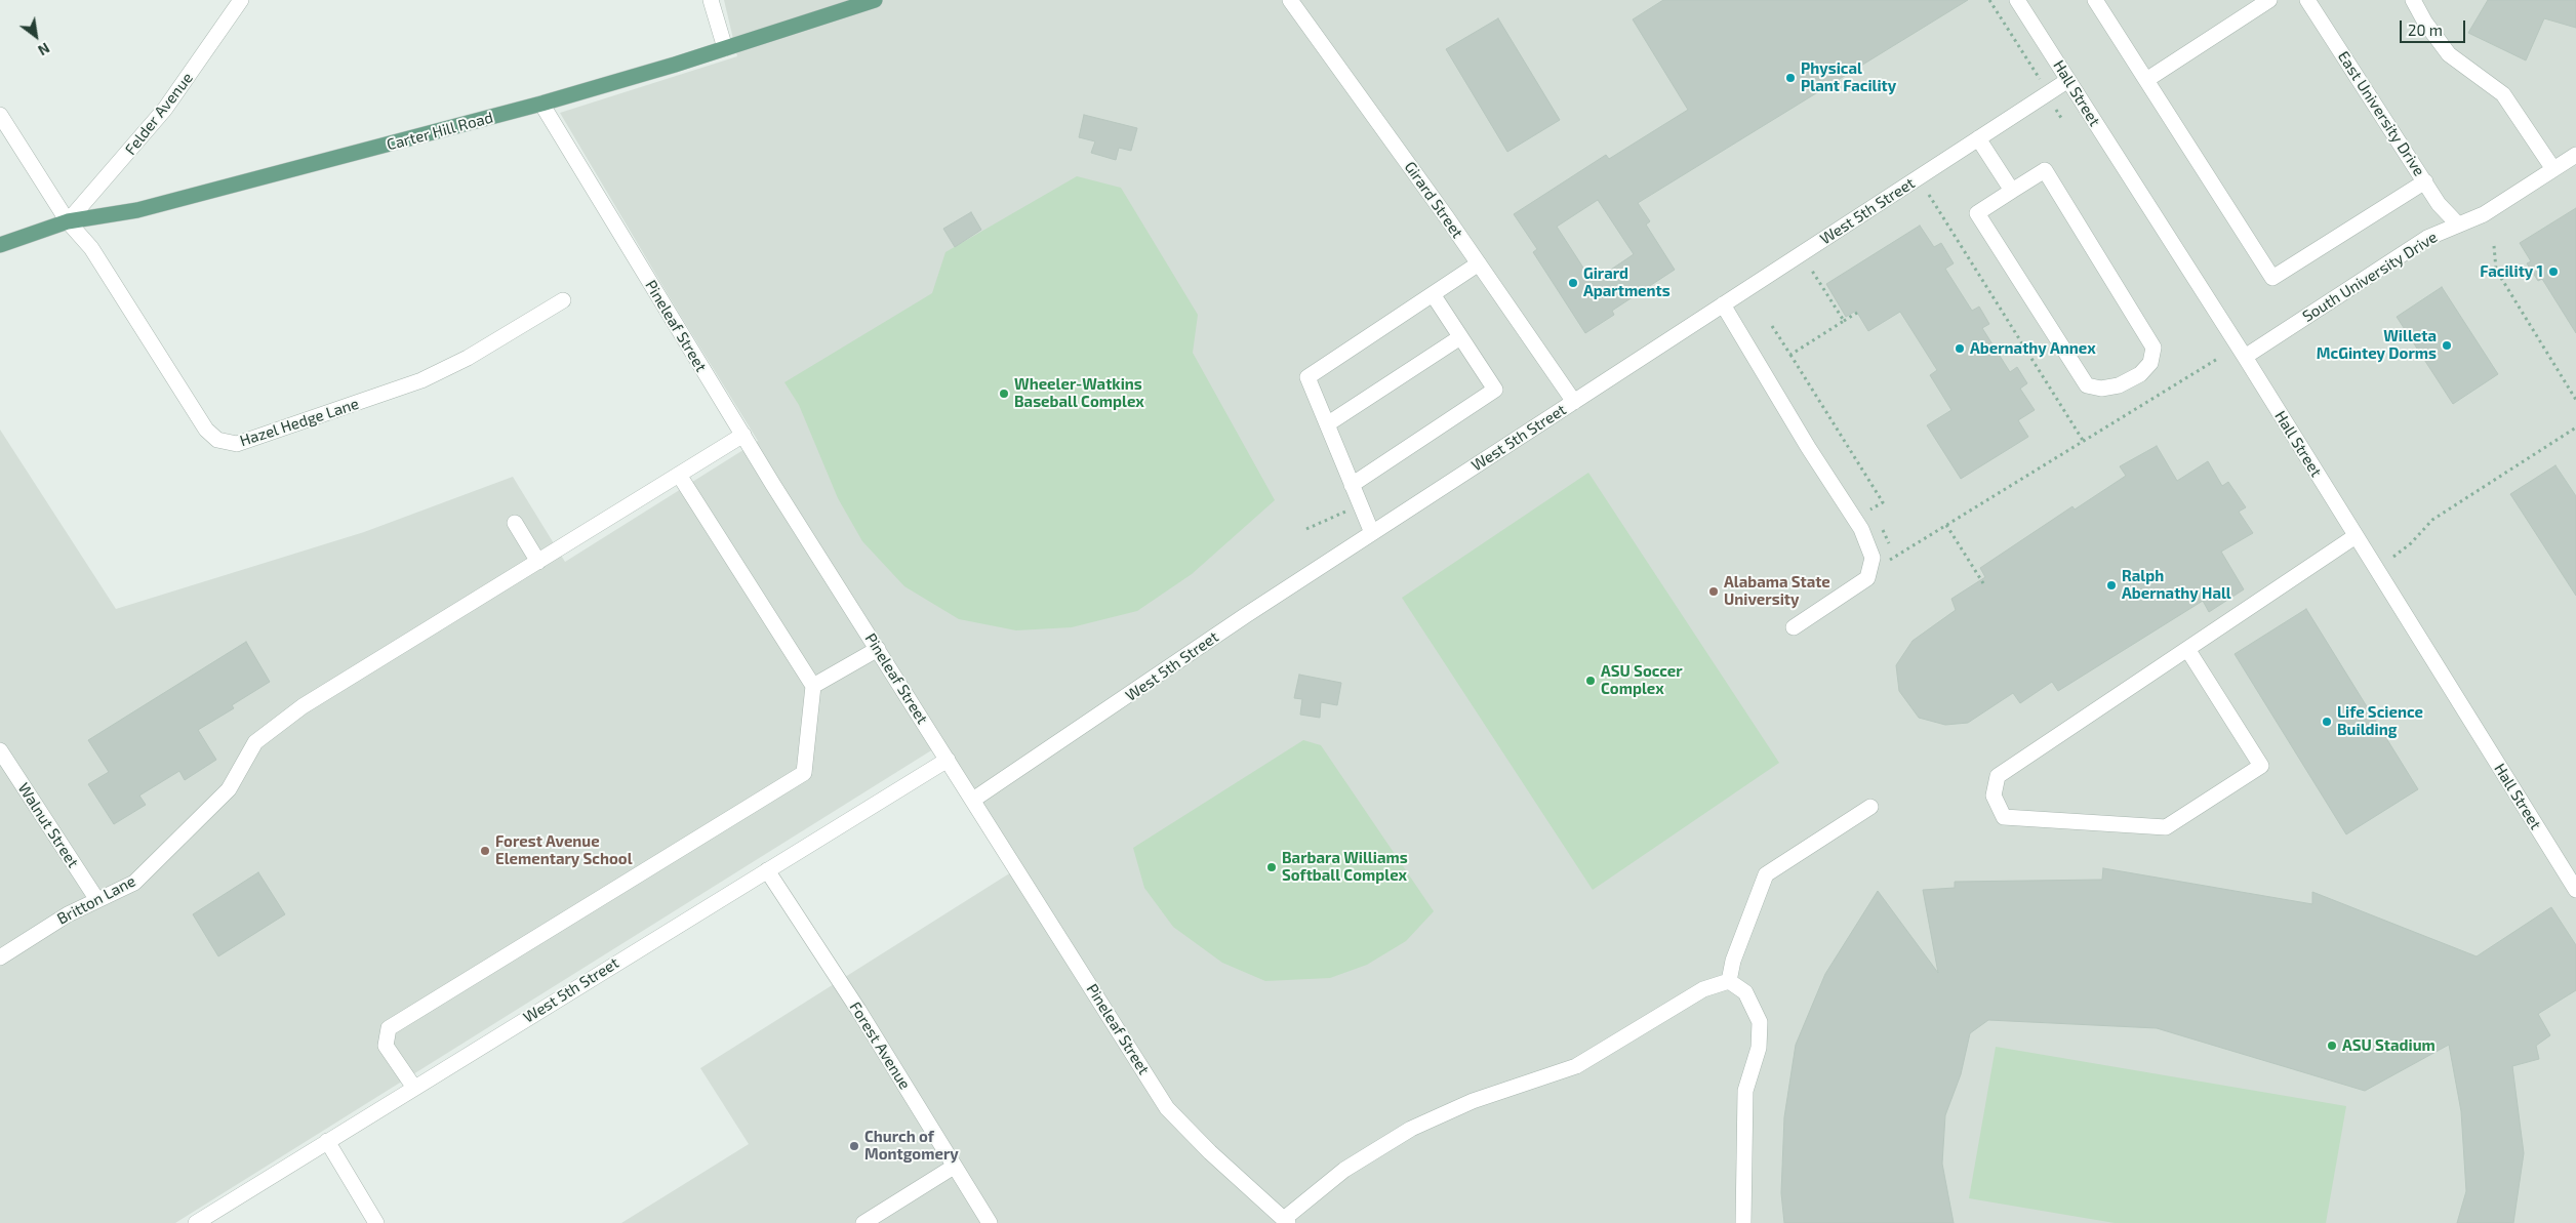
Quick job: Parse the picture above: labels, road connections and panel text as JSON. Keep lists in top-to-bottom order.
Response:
{
  "streets": {
    "main road": ["Carter Hill Road"],
    "street": [
      "Hall Street",
      "Felder Avenue",
      "East University Drive",
      "Girard Street",
      "West 5th Street",
      "South University Drive",
      "Pineleaf Street",
      "Hazel Hedge Lane",
      "Walnut Street",
      "Britton Lane",
      "Forest Avenue"
    ]
  },
  "crossings": [
    ["Hall Street", "West 5th Street"],
    ["Hall Street", "South University Drive"],
    ["Felder Avenue", "Carter Hill Road"],
    ["Felder Avenue", "Hazel Hedge Lane"],
    ["East University Drive", "South University Drive"],
    ["Carter Hill Road", "Pineleaf Street"],
    ["Carter Hill Road", "Hazel Hedge Lane"],
    ["Girard Street", "West 5th Street"],
    ["West 5th Street", "Pineleaf Street"],
    ["West 5th Street", "Forest Avenue"],
    ["Pineleaf Street", "Britton Lane"],
    ["Walnut Street", "Britton Lane"]
  ],
  "places": [
    "Physical Plant Facility",
    "Facility 1",
    "Girard Apartments",
    "Willeta McGintey Dorms",
    "Abernathy Annex",
    "Wheeler-Watkins Baseball Complex",
    "Ralph Abernathy Hall",
    "Alabama State University",
    "ASU Soccer Complex",
    "Life Science Building",
    "Forest Avenue Elementary School",
    "Barbara Williams Softball Complex",
    "ASU Stadium",
    "Church of Montgomery"
  ],
  "scale_bar": "20 m",
  "north": "bottom right"
}
